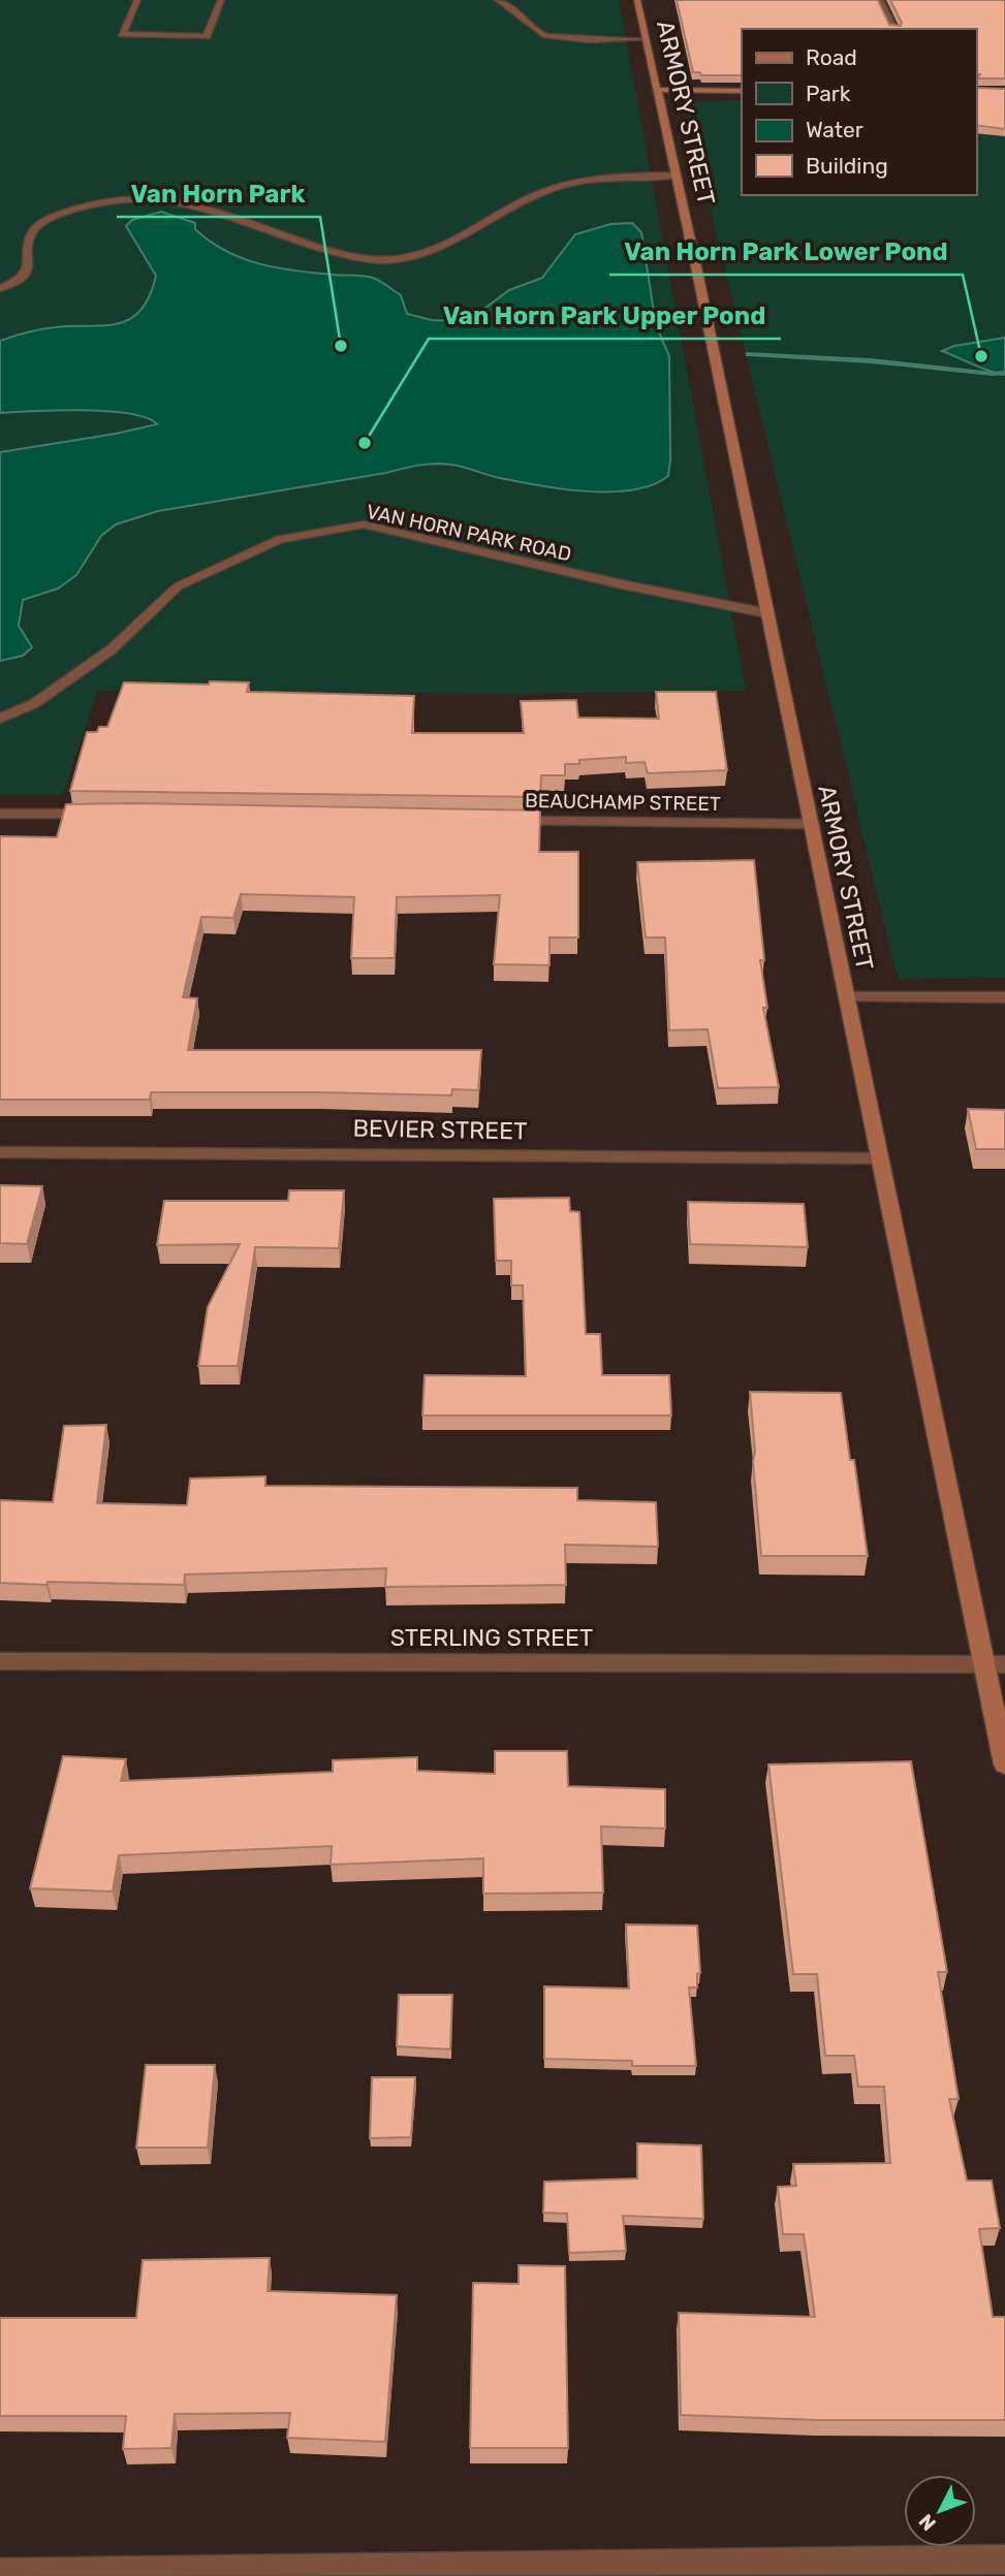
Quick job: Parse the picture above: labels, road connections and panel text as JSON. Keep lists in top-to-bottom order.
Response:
{
  "streets": {
    "main road": ["ARMORY STREET"],
    "street": [
      "VAN HORN PARK ROAD",
      "BEAUCHAMP STREET",
      "BEVIER STREET",
      "STERLING STREET"
    ]
  },
  "crossings": [
    ["ARMORY STREET", "VAN HORN PARK ROAD"],
    ["ARMORY STREET", "BEAUCHAMP STREET"],
    ["ARMORY STREET", "BEVIER STREET"],
    ["ARMORY STREET", "STERLING STREET"]
  ],
  "places": ["Van Horn Park", "Van Horn Park Lower Pond", "Van Horn Park Upper Pond"],
  "legend": [
    "Road",
    "Park",
    "Water",
    "Building"
  ],
  "north": "bottom left"
}
